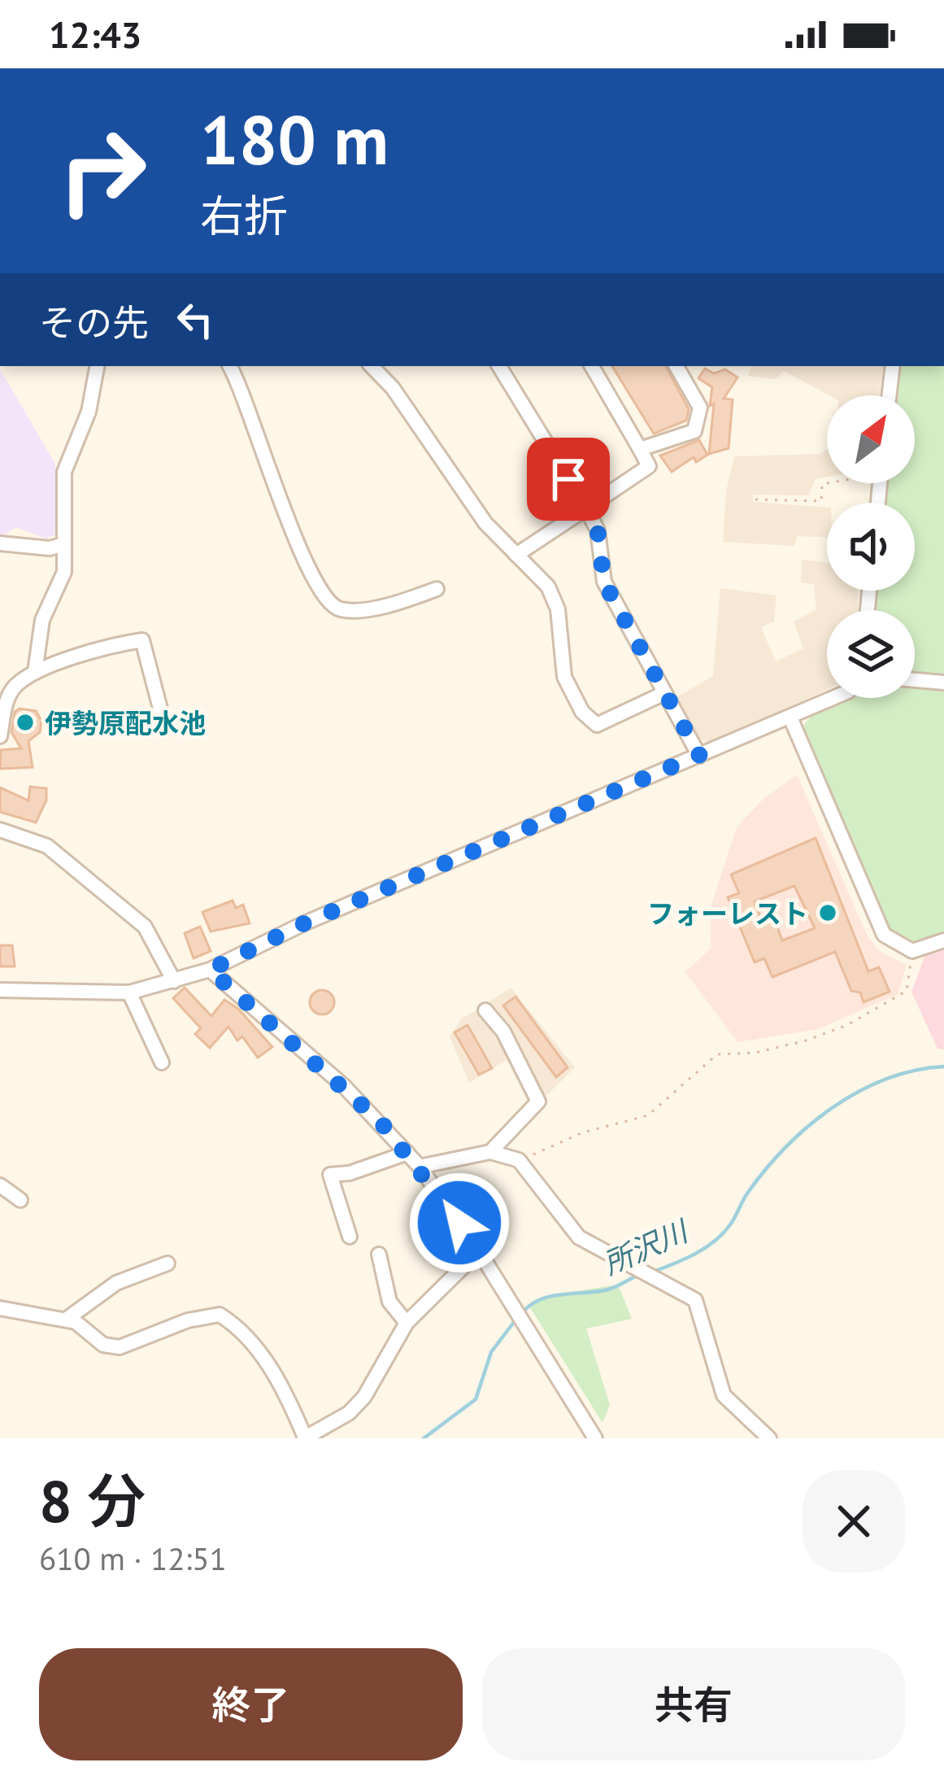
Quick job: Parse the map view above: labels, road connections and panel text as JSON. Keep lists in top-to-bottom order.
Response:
{
  "water": ["所沢川"],
  "places": ["伊勢原配水池", "フォーレスト"],
  "north": "top right",
  "page": {
    "status": "12:43",
    "turn": ["180 m", "右折"],
    "then": "その先",
    "heading": ["8 分", "610 m · 12:51"],
    "buttons": ["終了", "共有"]
  }
}
